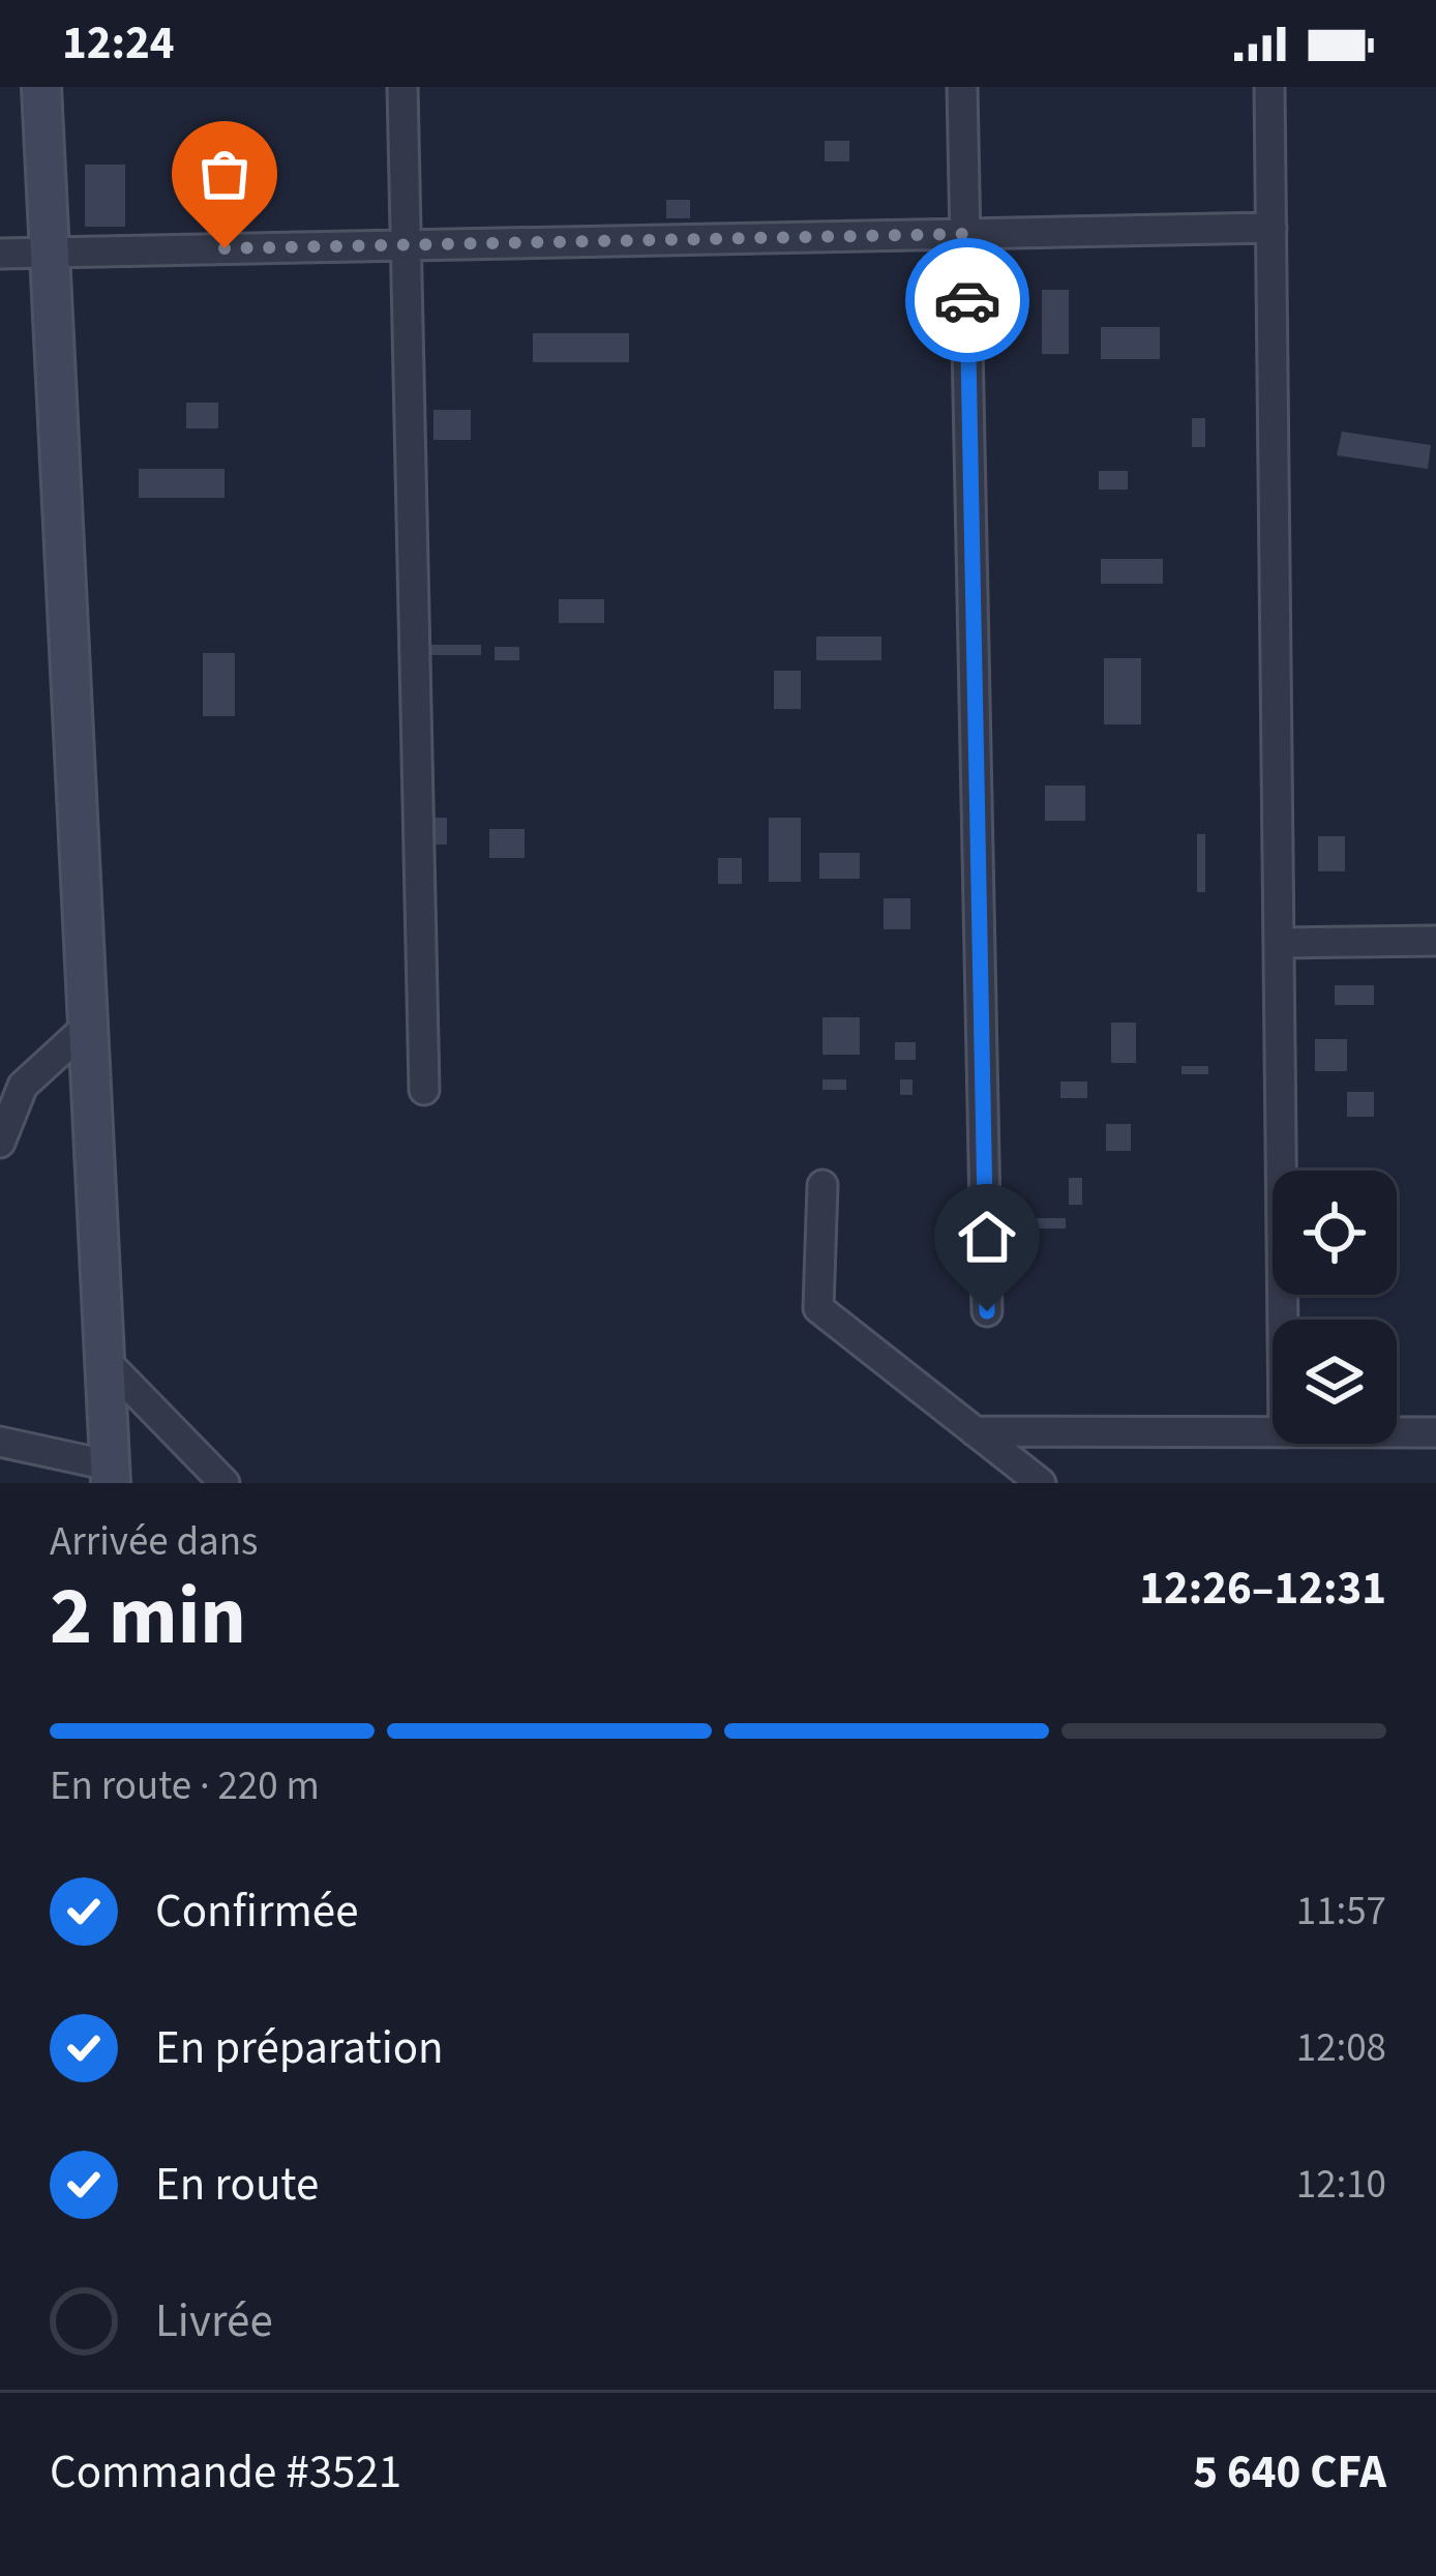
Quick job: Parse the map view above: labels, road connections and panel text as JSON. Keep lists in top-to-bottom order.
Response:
{
  "page": {
    "status": "12:24",
    "heading": ["2 min", "Arrivée dans", "12:26–12:31"],
    "panel": ["Commande #3521", "5 640 CFA"],
    "bar": "En route · 220 m",
    "list": [
      ["Confirmée", "11:57"],
      ["En préparation", "12:08"],
      ["En route", "12:10"],
      "Livrée"
    ]
  }
}
